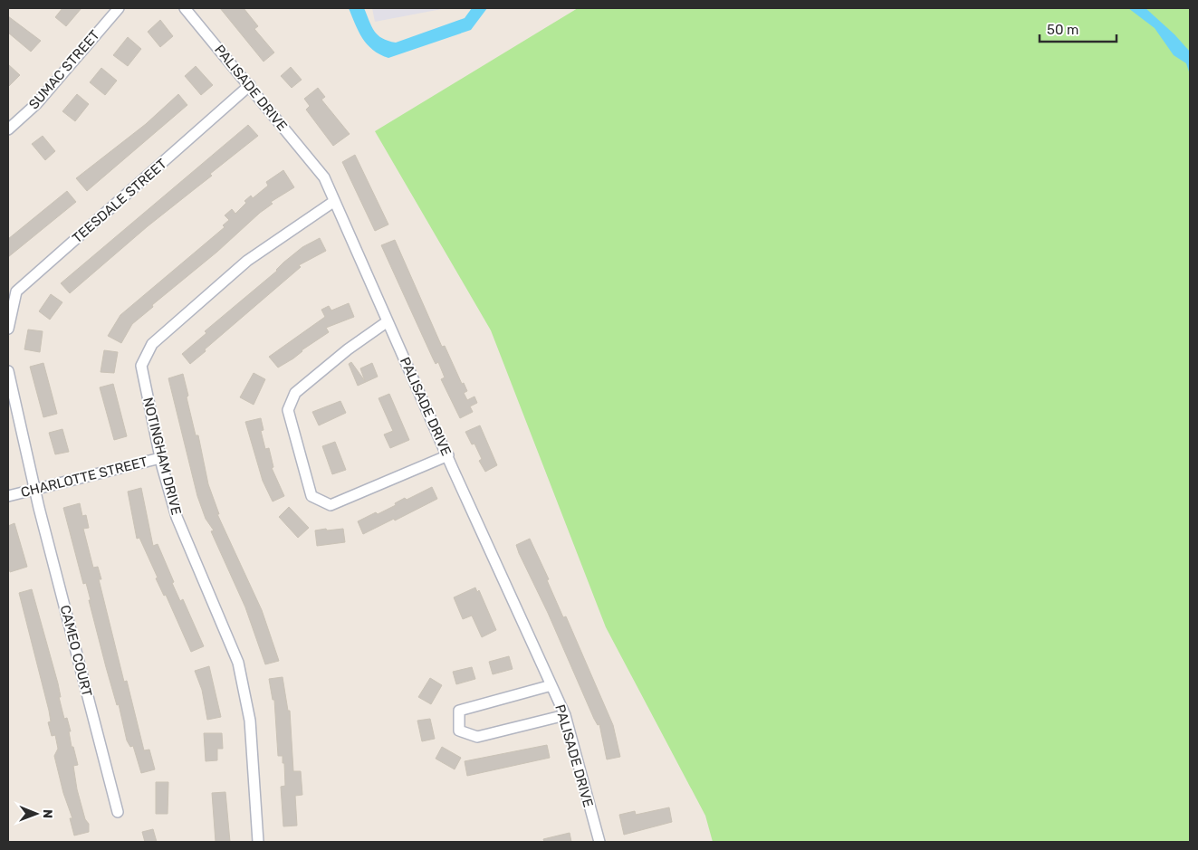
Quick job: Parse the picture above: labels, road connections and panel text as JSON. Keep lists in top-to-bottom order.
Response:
{
  "streets": {
    "street": [
      "SUMAC STREET",
      "PALISADE DRIVE",
      "TEESDALE STREET",
      "NOTINGHAM DRIVE",
      "CHARLOTTE STREET",
      "CAMEO COURT"
    ]
  },
  "crossings": [
    ["PALISADE DRIVE", "TEESDALE STREET"],
    ["PALISADE DRIVE", "NOTINGHAM DRIVE"],
    ["NOTINGHAM DRIVE", "CHARLOTTE STREET"],
    ["CHARLOTTE STREET", "CAMEO COURT"]
  ],
  "scale_bar": "50 m",
  "north": "right"
}
